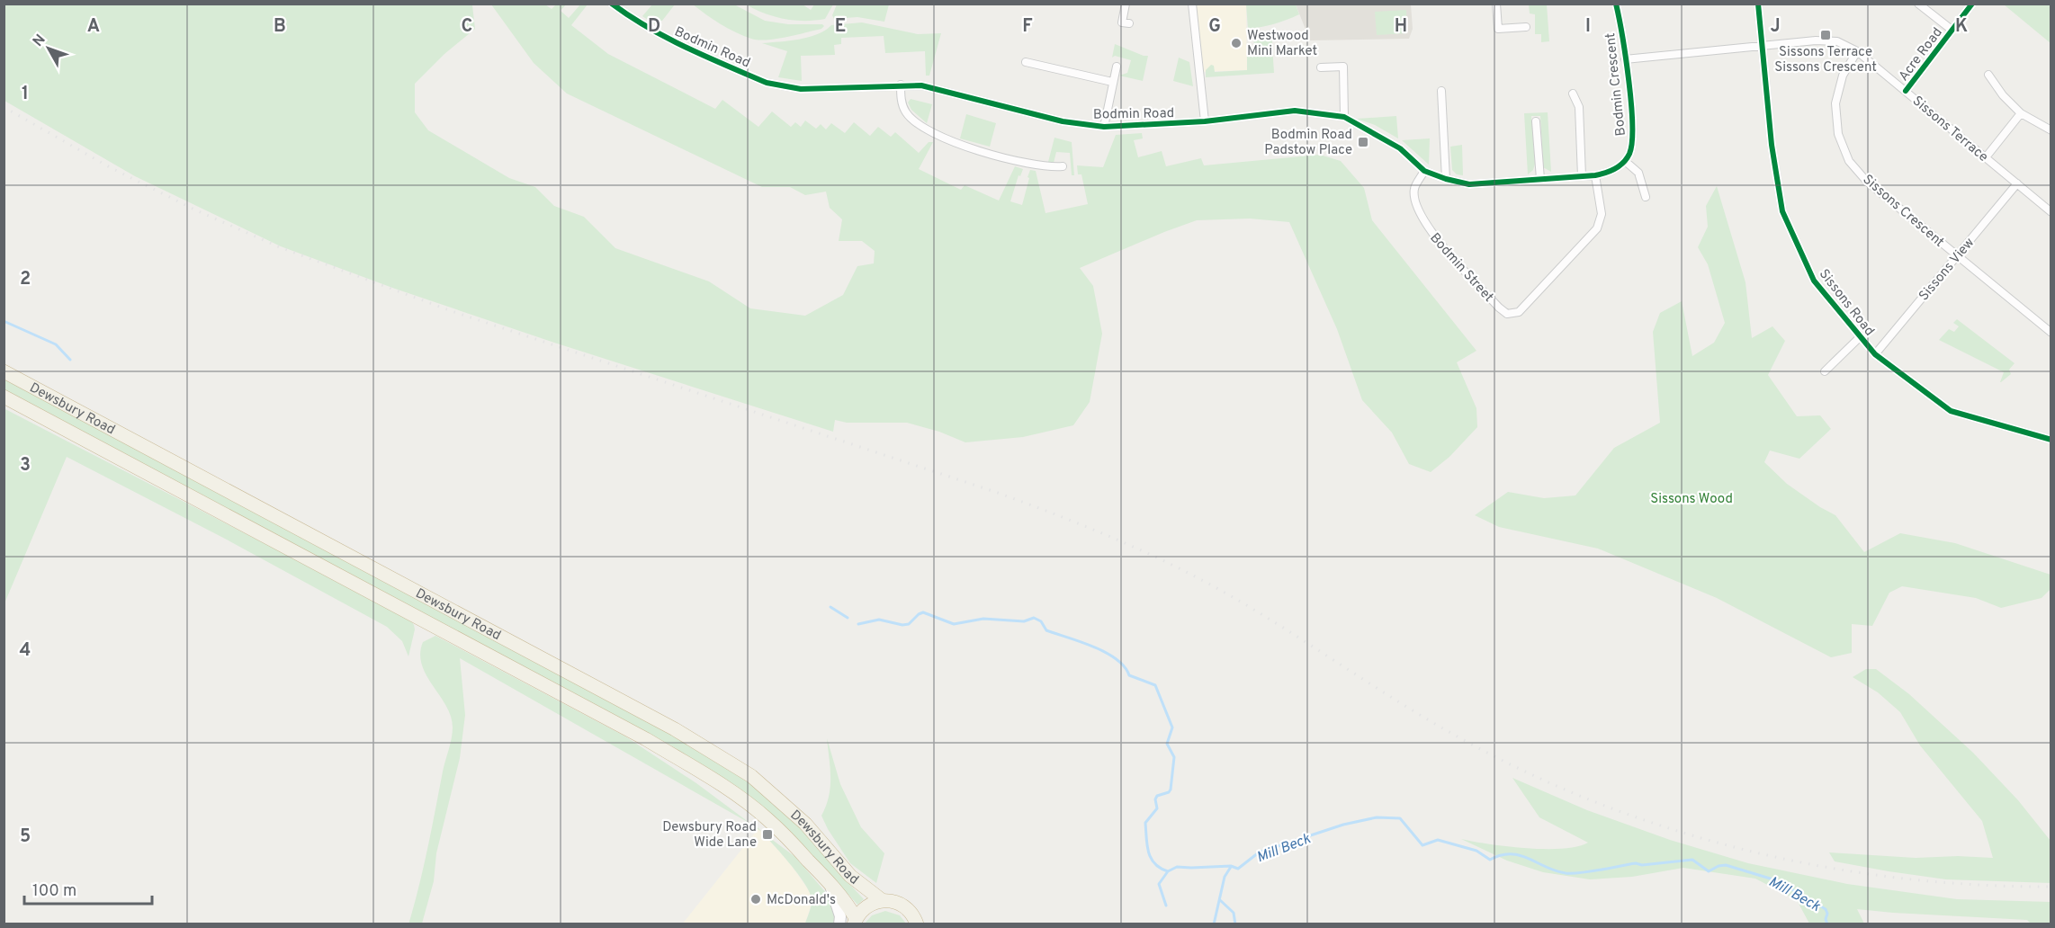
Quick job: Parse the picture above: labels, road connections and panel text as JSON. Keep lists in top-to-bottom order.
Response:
{
  "streets": {
    "highway": ["Dewsbury Road"],
    "street": [
      "Bodmin Road",
      "Acre Road",
      "Bodmin Crescent",
      "Sissons Terrace",
      "Sissons Crescent",
      "Bodmin Street",
      "Sissons View",
      "Sissons Road"
    ]
  },
  "crossings": [
    ["Bodmin Road", "Bodmin Crescent"],
    ["Bodmin Road", "Bodmin Street"],
    ["Acre Road", "Sissons Terrace"],
    ["Bodmin Crescent", "Sissons Terrace"],
    ["Sissons Terrace", "Sissons Crescent"],
    ["Sissons Terrace", "Sissons View"],
    ["Sissons Terrace", "Sissons Road"],
    ["Sissons Crescent", "Sissons View"],
    ["Sissons View", "Sissons Road"]
  ],
  "water": ["Mill Beck"],
  "parks": ["Sissons Wood"],
  "places": {
    "transit": ["Sissons Terrace Sissons Crescent", "Bodmin Road Padstow Place", "Dewsbury Road Wide Lane"],
    "other": ["Westwood Mini Market", "McDonald's"]
  },
  "scale_bar": "100 m",
  "north": "top left",
  "grid": {
    "columns": [
      "A",
      "B",
      "C",
      "D",
      "E",
      "F",
      "G",
      "H",
      "I",
      "J",
      "K"
    ],
    "rows": [
      "1",
      "2",
      "3",
      "4",
      "5"
    ]
  }
}
